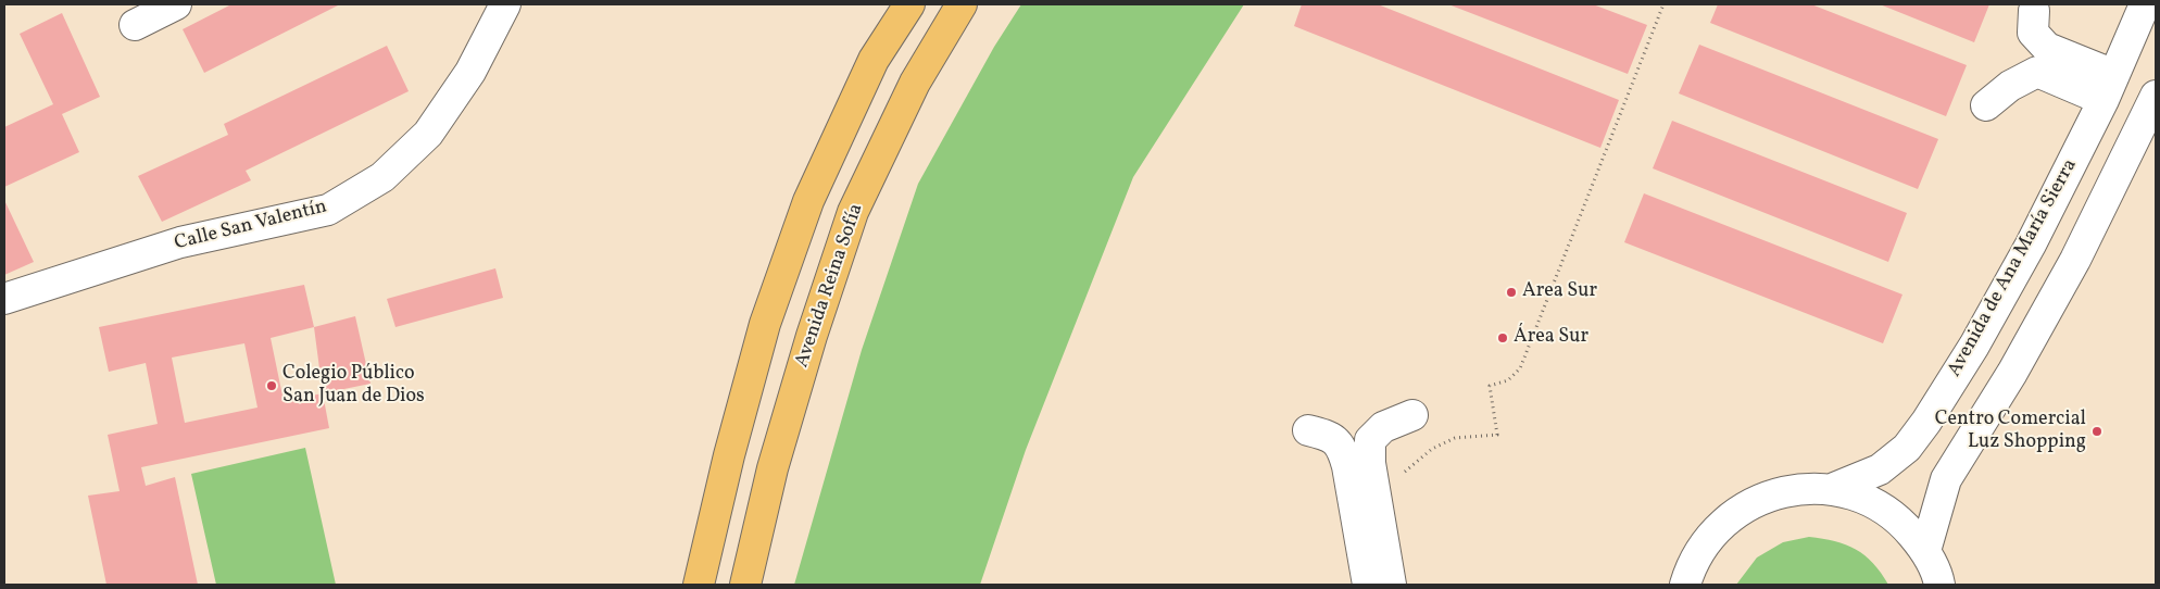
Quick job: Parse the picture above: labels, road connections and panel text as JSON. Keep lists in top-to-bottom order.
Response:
{
  "streets": {
    "main road": ["Avenida Reina Sofía"],
    "street": ["Calle San Valentín", "Avenida de Ana María Sierra"]
  },
  "places": [
    "Area Sur",
    "Área Sur",
    "Colegio Público San Juan de Dios",
    "Centro Comercial Luz Shopping"
  ]
}
